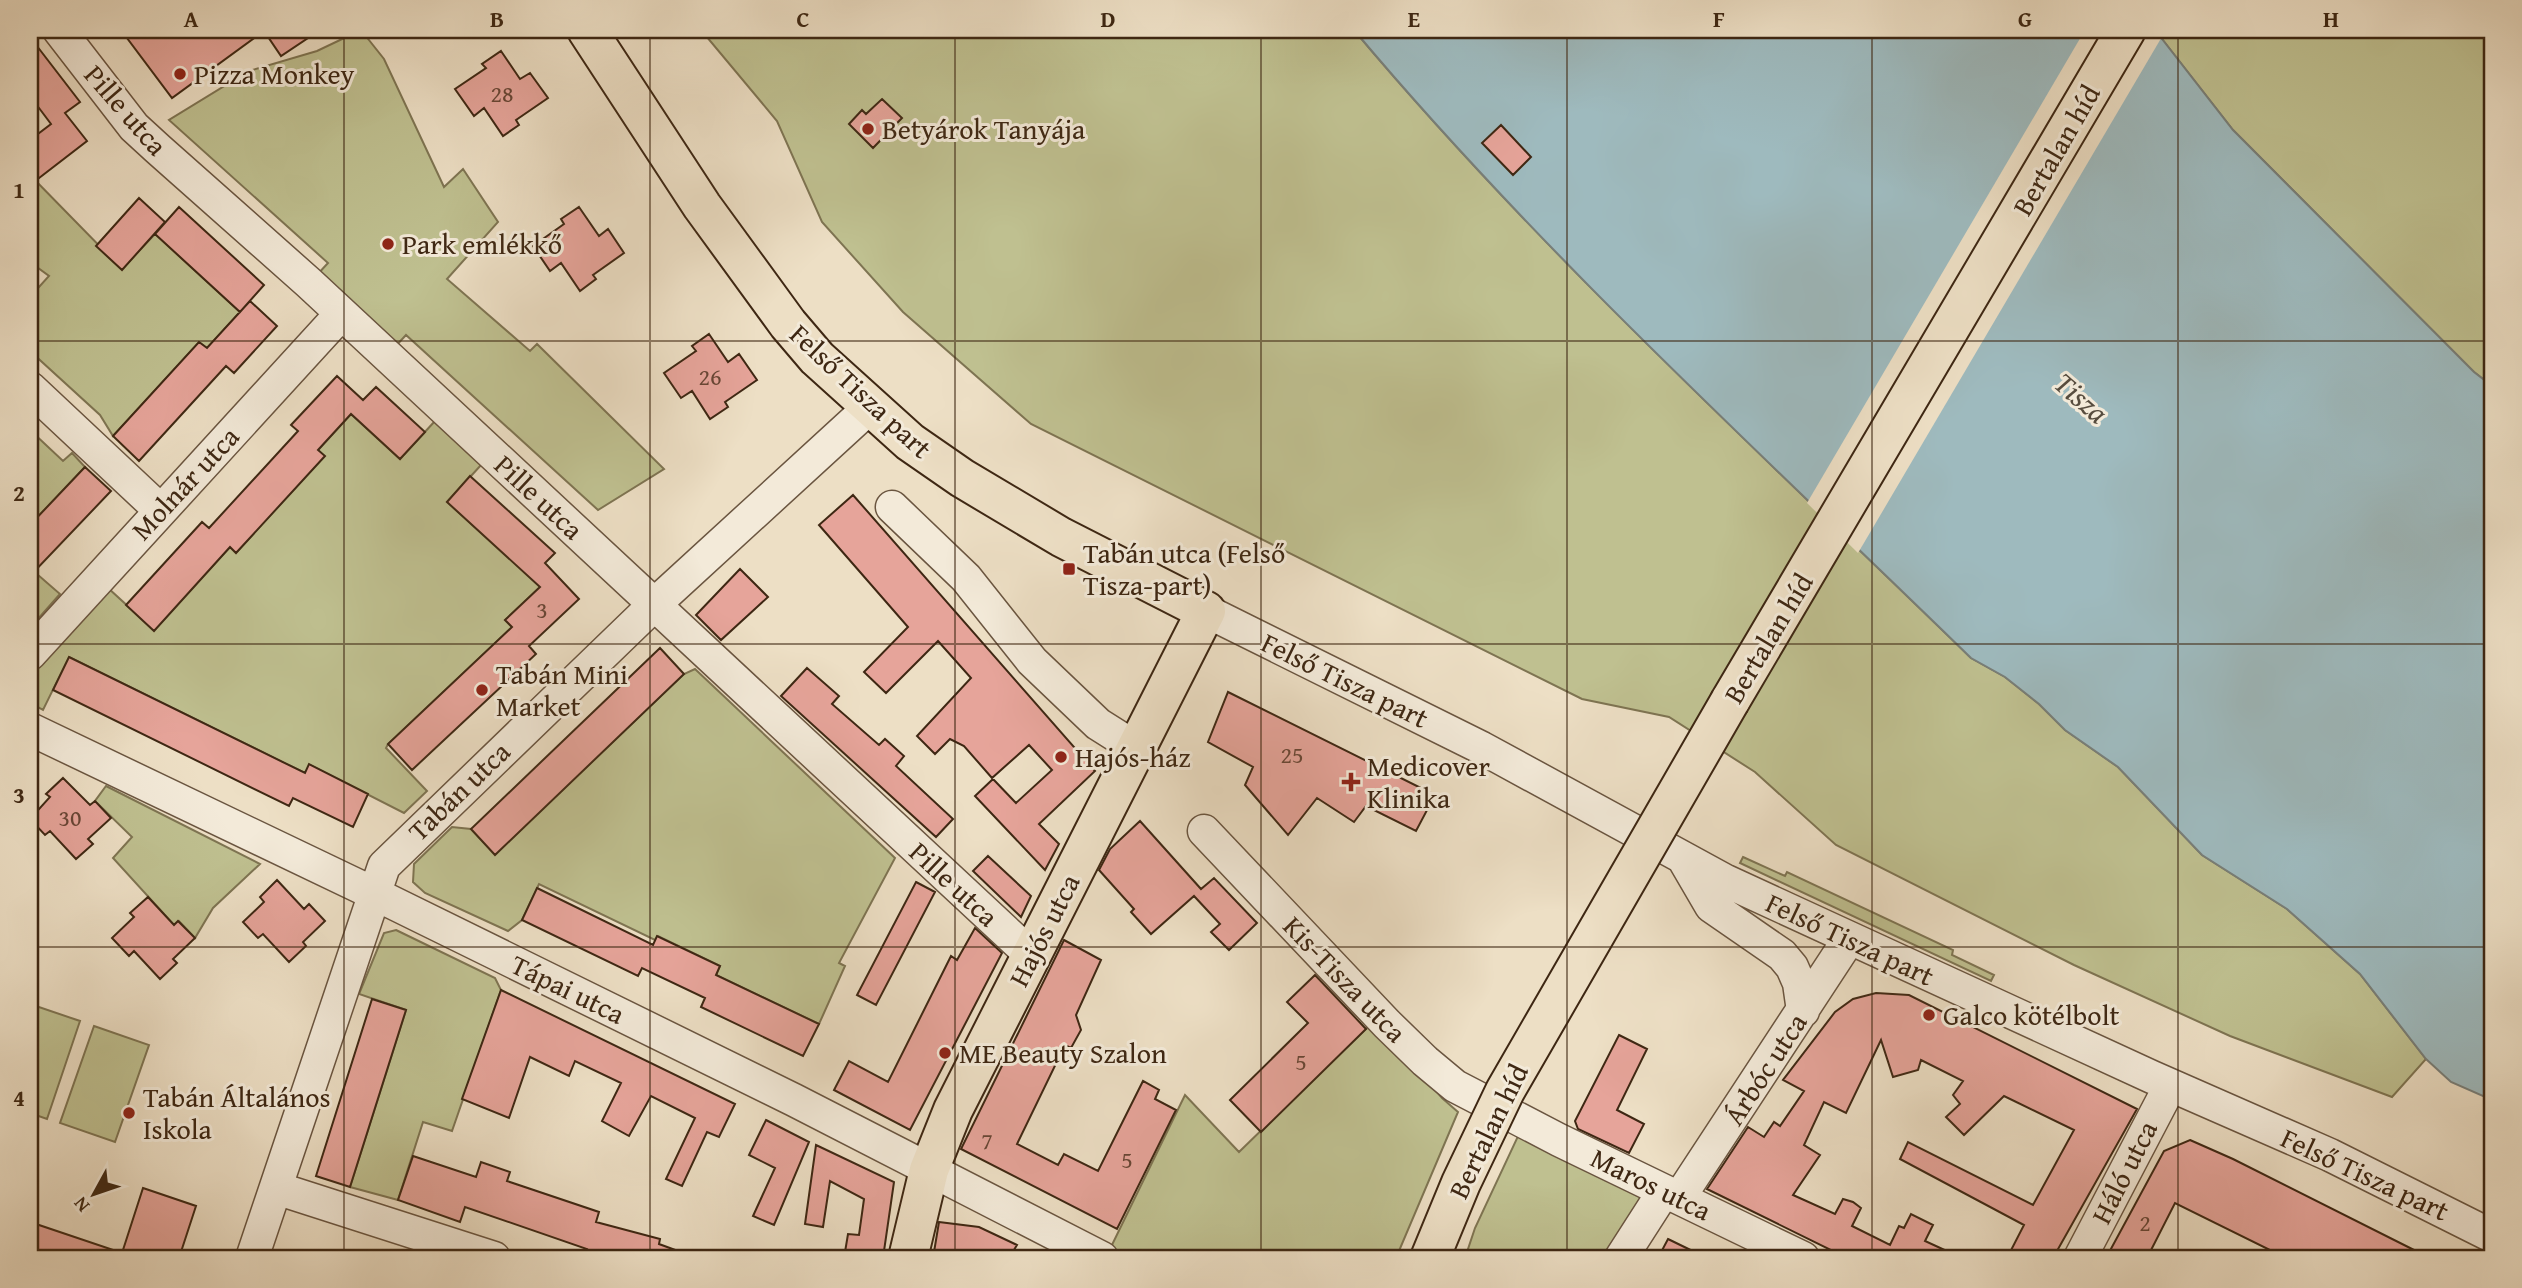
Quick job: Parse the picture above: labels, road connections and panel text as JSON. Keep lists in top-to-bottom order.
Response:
{
  "streets": {
    "main road": ["Bertalan híd", "Felső Tisza part", "Hajós utca"],
    "street": [
      "Pille utca",
      "Molnár utca",
      "Tabán utca",
      "Kis-Tisza utca",
      "Tápai utca",
      "Árbóc utca",
      "Háló utca",
      "Maros utca"
    ]
  },
  "crossings": [
    ["Pille utca", "Molnár utca"],
    ["Pille utca", "Tabán utca"],
    ["Pille utca", "Hajós utca"],
    ["Felső Tisza part", "Tabán utca"],
    ["Felső Tisza part", "Hajós utca"],
    ["Felső Tisza part", "Árbóc utca"],
    ["Felső Tisza part", "Háló utca"],
    ["Tabán utca", "Tápai utca"],
    ["Hajós utca", "Tápai utca"],
    ["Kis-Tisza utca", "Maros utca"],
    ["Árbóc utca", "Maros utca"]
  ],
  "water": ["Tisza"],
  "places": {
    "other": [
      "Pizza Monkey",
      "Betyárok Tanyája",
      "Park emlékkő",
      "Tabán Mini Market",
      "Hajós-ház",
      "Galco kötélbolt",
      "ME Beauty Szalon",
      "Tabán Általános Iskola"
    ],
    "transit": ["Tabán utca (Felső Tisza-part)"],
    "health": ["Medicover Klinika"]
  },
  "house_numbers": [
    "28",
    "26",
    "3",
    "25",
    "30",
    "5",
    "7",
    "5",
    "2"
  ],
  "north": "bottom left",
  "grid": {
    "columns": [
      "A",
      "B",
      "C",
      "D",
      "E",
      "F",
      "G",
      "H"
    ],
    "rows": [
      "1",
      "2",
      "3",
      "4"
    ]
  }
}
